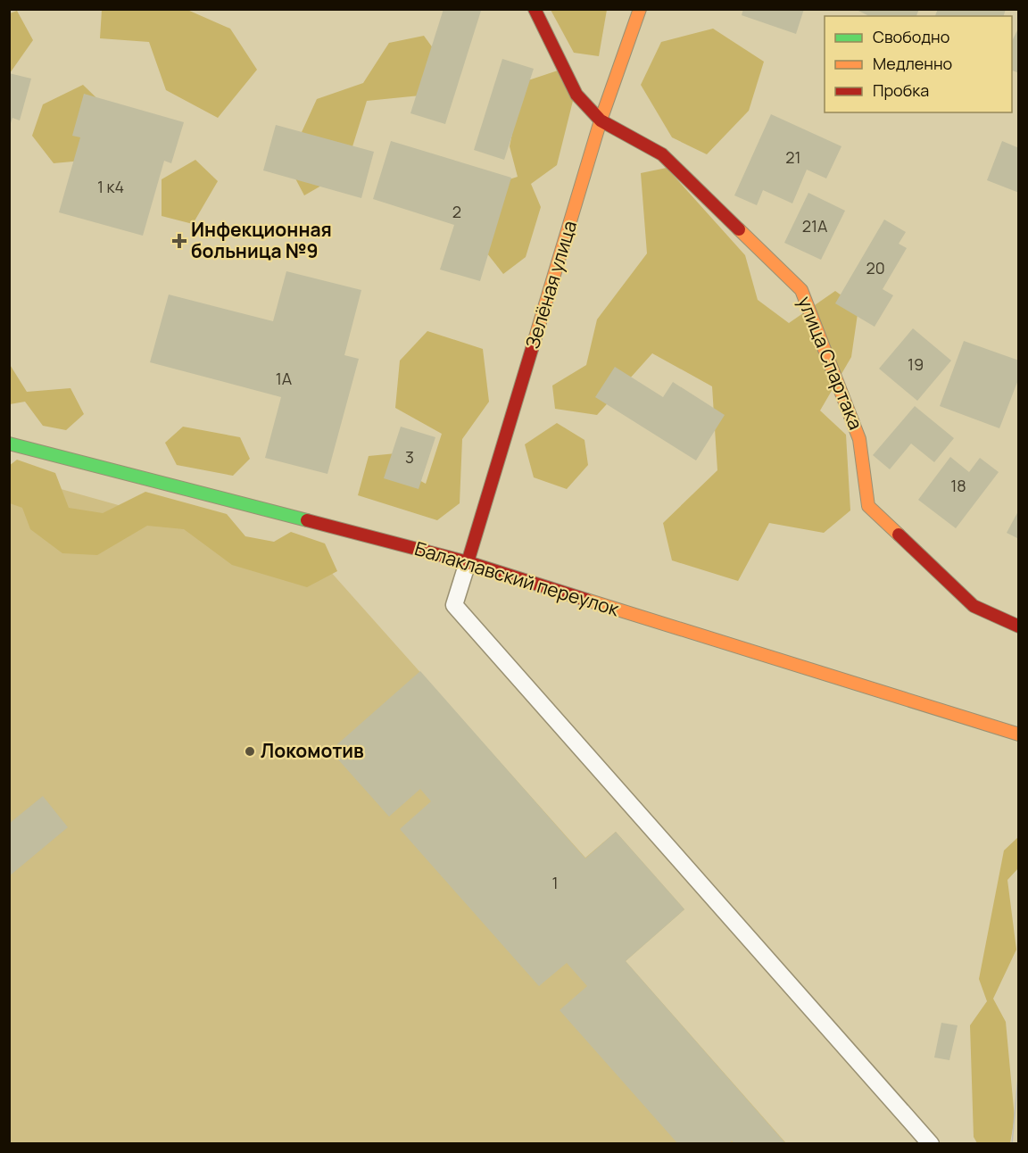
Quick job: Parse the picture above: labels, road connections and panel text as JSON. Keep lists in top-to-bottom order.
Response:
{
  "streets": {
    "street": ["Зелёная улица", "улица Спартака", "Балаклавский переулок"]
  },
  "crossings": [
    ["Зелёная улица", "улица Спартака"],
    ["Зелёная улица", "Балаклавский переулок"]
  ],
  "places": {
    "health": ["Инфекционная больница №9"],
    "other": ["Локомотив"]
  },
  "house_numbers": [
    "21",
    "1 к4",
    "2",
    "21А",
    "20",
    "19",
    "1А",
    "3",
    "18",
    "1"
  ],
  "legend": ["Свободно", "Медленно", "Пробка"]
}
